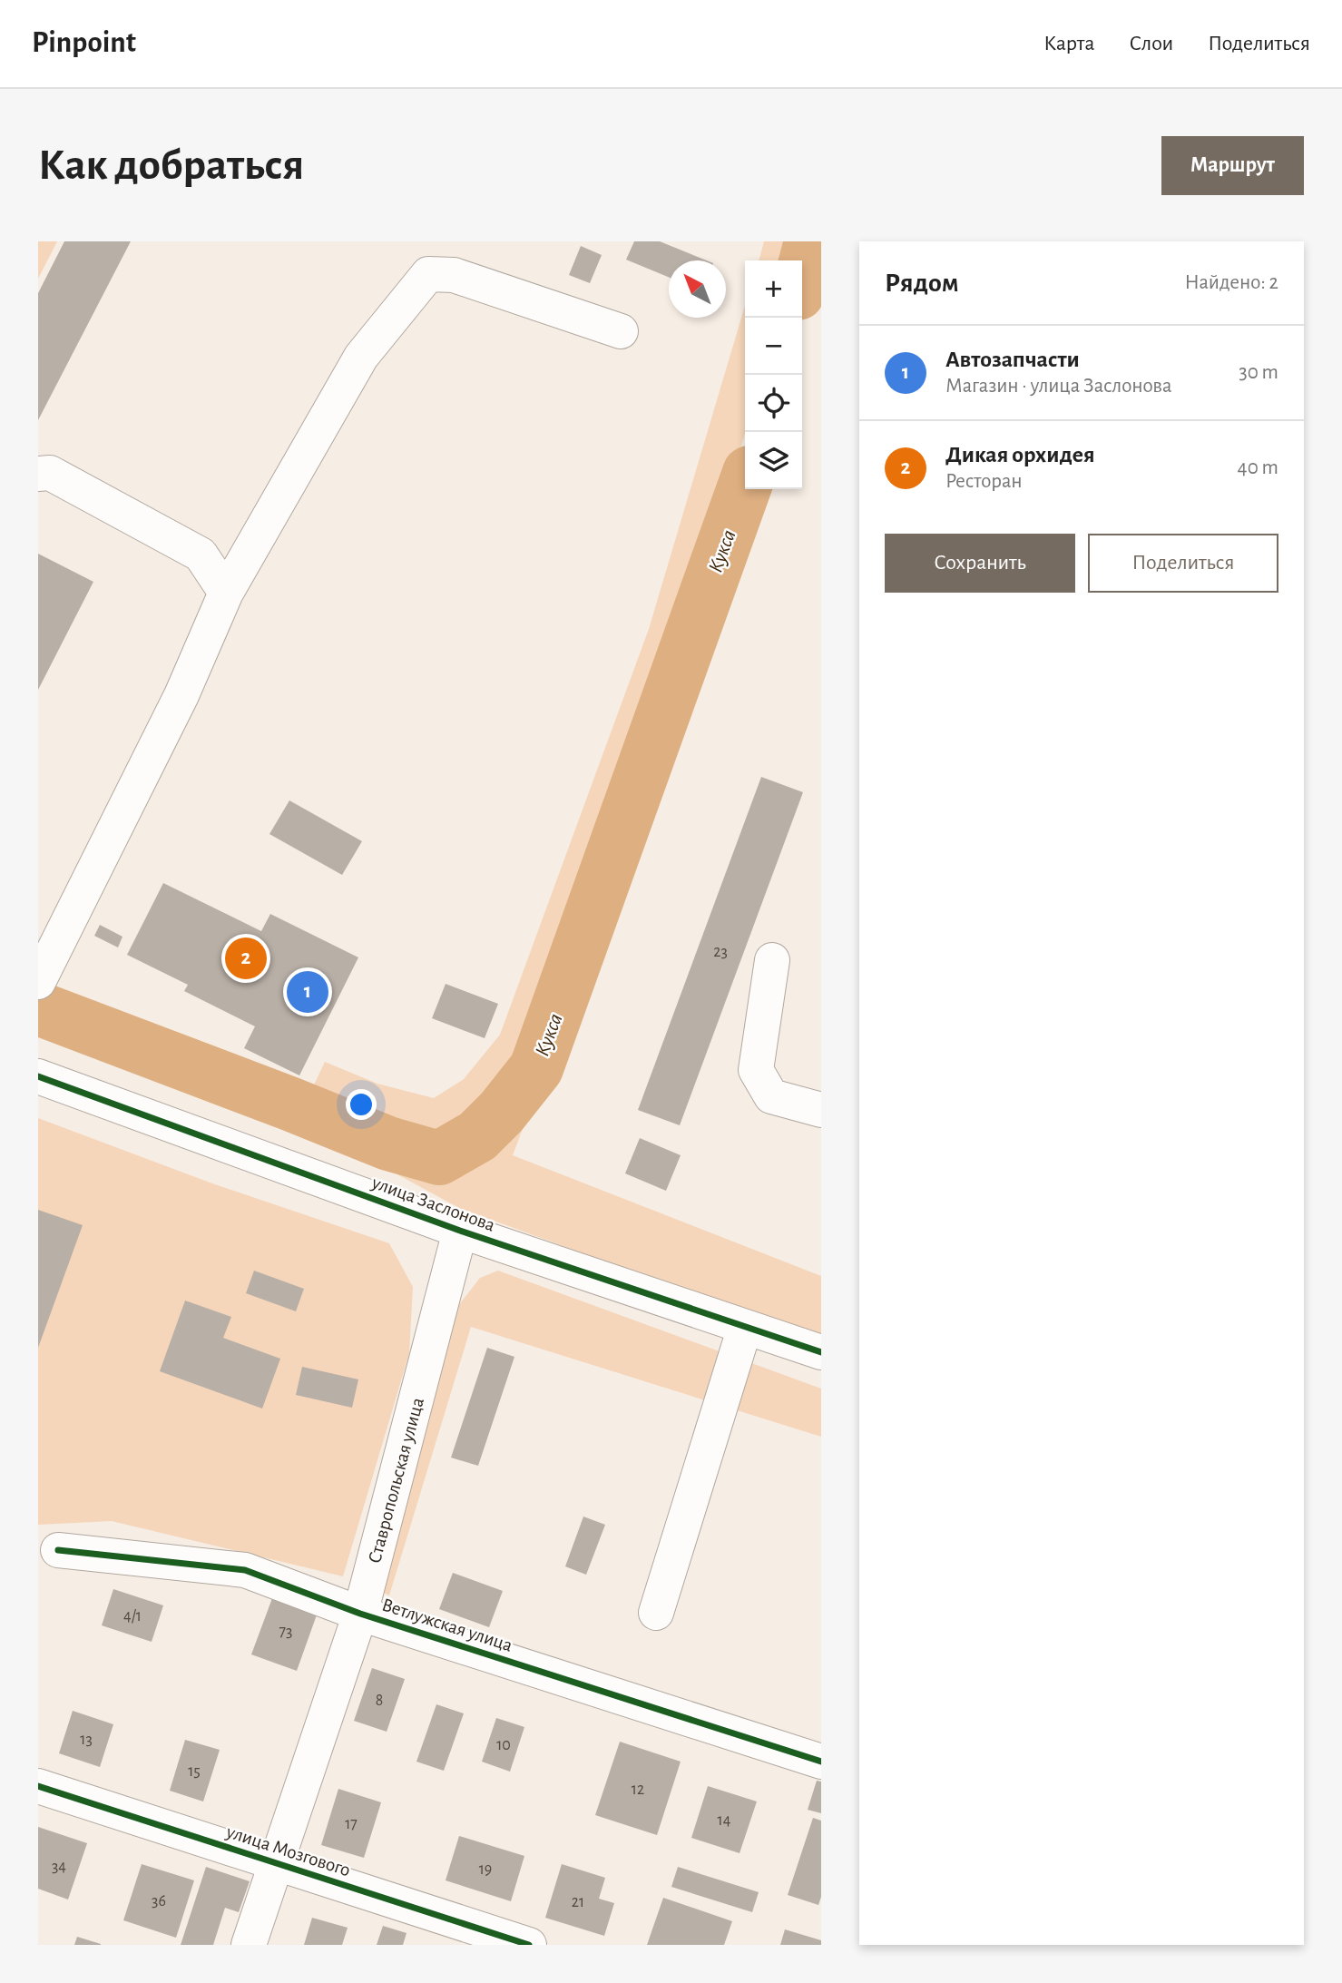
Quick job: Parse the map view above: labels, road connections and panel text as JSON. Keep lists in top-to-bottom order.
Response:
{
  "streets": {
    "street": [
      "улица Заслонова",
      "Ставропольская улица",
      "Ветлужская улица",
      "улица Мозгового"
    ]
  },
  "crossings": [
    ["улица Заслонова", "Ставропольская улица"],
    ["Ставропольская улица", "Ветлужская улица"],
    ["Ставропольская улица", "улица Мозгового"]
  ],
  "water": ["Кукса"],
  "house_numbers": [
    "23",
    "4/1",
    "73",
    "8",
    "13",
    "10",
    "15",
    "12",
    "14",
    "17",
    "34",
    "19",
    "36",
    "21"
  ],
  "north": "top left",
  "page": {
    "header": "Pinpoint",
    "nav": ["Карта", "Слои", "Поделиться"],
    "buttons": [
      "Маршрут",
      ["Сохранить", "Поделиться"]
    ],
    "title": "Как добраться",
    "heading": ["Рядом", "Найдено: 2"],
    "map_buttons": ["+", "−"],
    "list": [
      {
        "mark": "1",
        "name": "Автозапчасти",
        "note": "Магазин · улица Заслонова",
        "value": "30 m"
      },
      {
        "mark": "2",
        "name": "Дикая орхидея",
        "note": "Ресторан",
        "value": "40 m"
      }
    ],
    "pins": ["2", "1"]
  }
}
